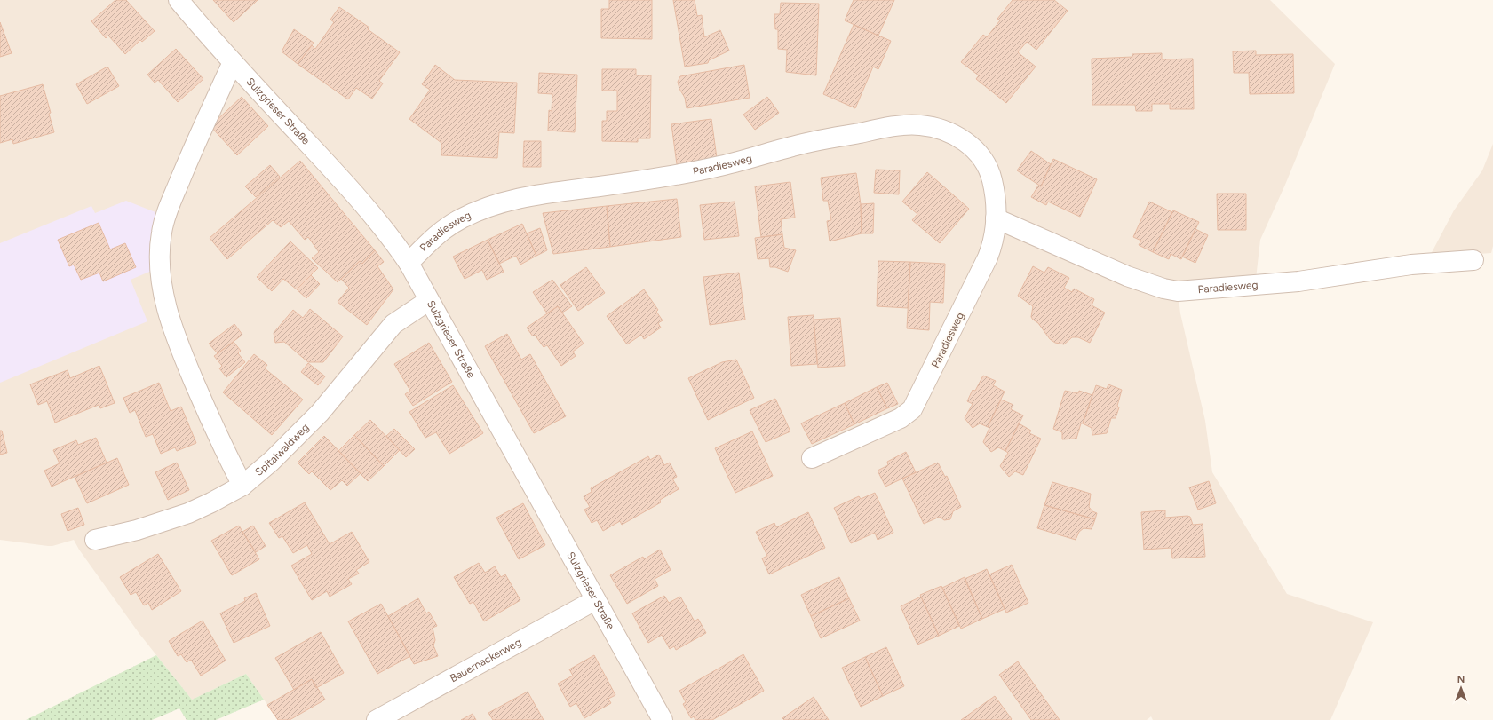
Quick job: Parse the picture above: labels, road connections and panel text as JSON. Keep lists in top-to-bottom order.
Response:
{
  "streets": {
    "street": [
      "Sulzgrieser Straße",
      "Paradiesweg",
      "Spitalwaldweg",
      "Bauernackerweg"
    ]
  },
  "crossings": [
    ["Sulzgrieser Straße", "Paradiesweg"],
    ["Sulzgrieser Straße", "Spitalwaldweg"],
    ["Sulzgrieser Straße", "Bauernackerweg"]
  ],
  "north": "top"
}
